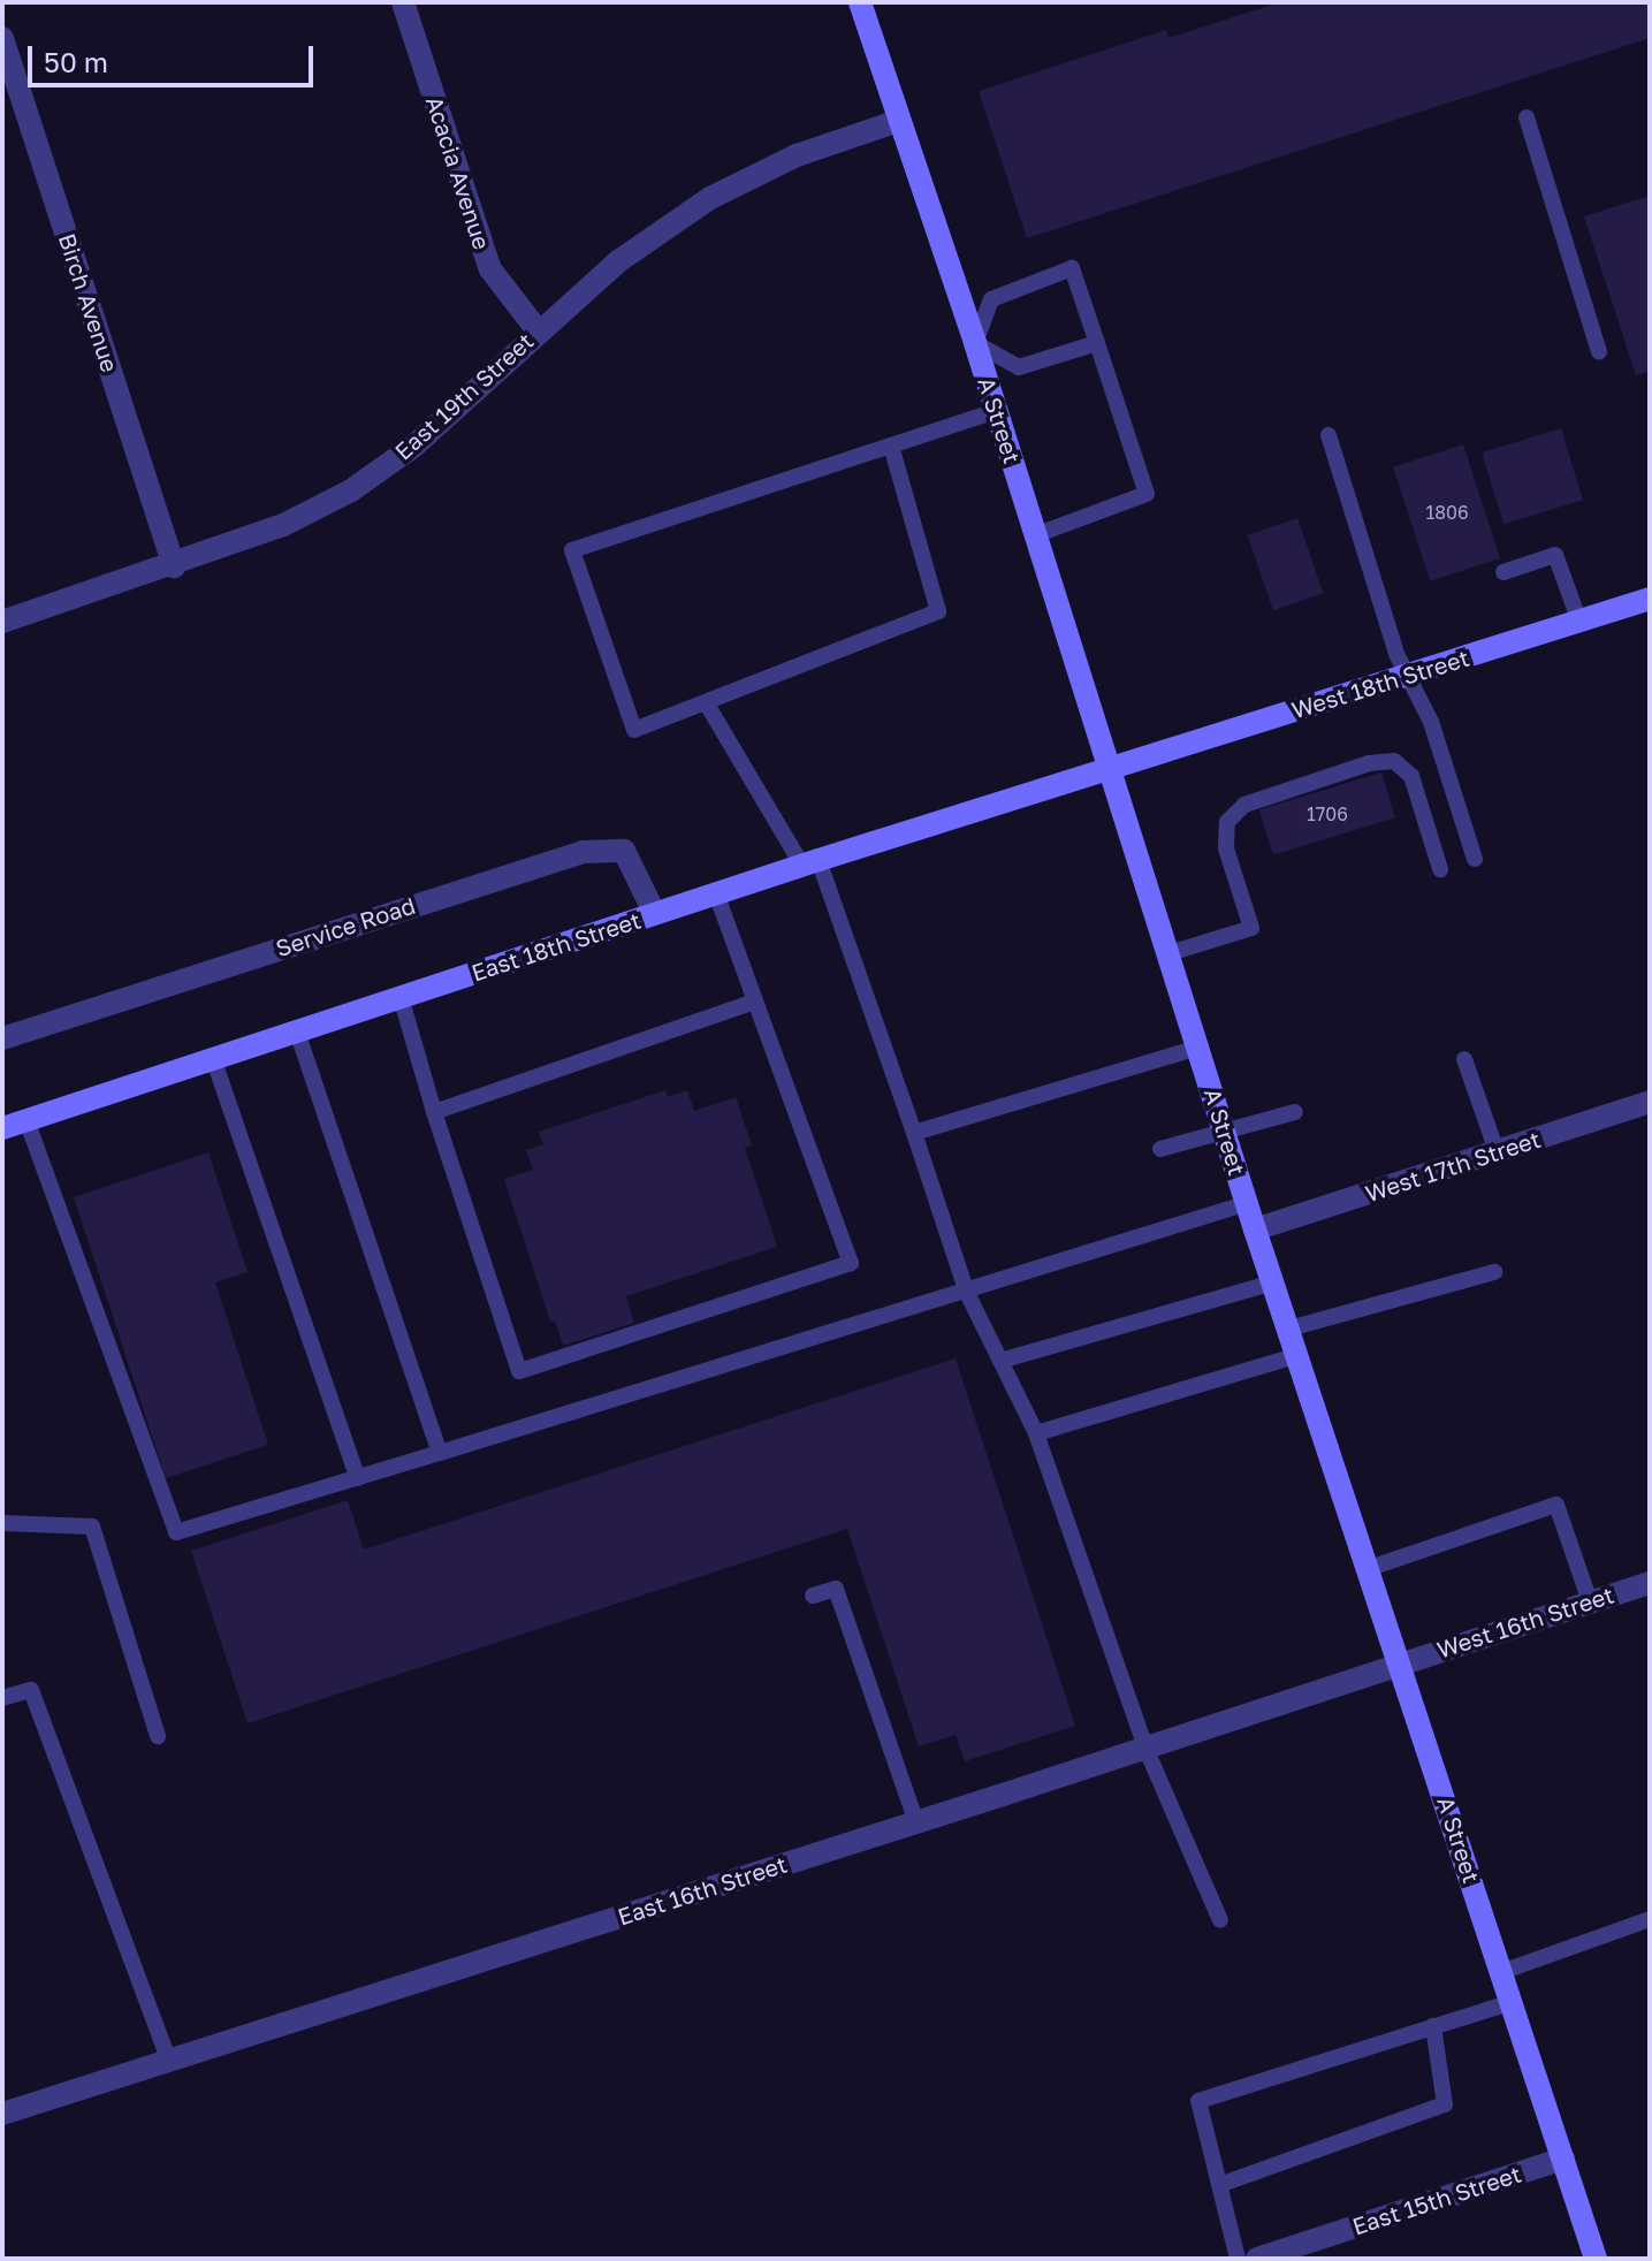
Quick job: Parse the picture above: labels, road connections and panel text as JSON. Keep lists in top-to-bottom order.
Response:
{
  "streets": {
    "main road": ["A Street", "West 18th Street", "East 18th Street"],
    "street": [
      "Acacia Avenue",
      "Birch Avenue",
      "East 19th Street",
      "Service Road",
      "West 17th Street",
      "West 16th Street",
      "East 16th Street",
      "East 15th Street"
    ]
  },
  "crossings": [
    ["Acacia Avenue", "East 19th Street"],
    ["Birch Avenue", "East 19th Street"],
    ["East 19th Street", "A Street"],
    ["A Street", "West 18th Street"],
    ["A Street", "East 18th Street"],
    ["A Street", "West 17th Street"],
    ["A Street", "West 16th Street"],
    ["A Street", "East 16th Street"],
    ["A Street", "East 15th Street"],
    ["West 18th Street", "East 18th Street"],
    ["Service Road", "East 18th Street"],
    ["West 16th Street", "East 16th Street"]
  ],
  "house_numbers": ["1806", "1706"],
  "scale_bar": "50 m"
}
